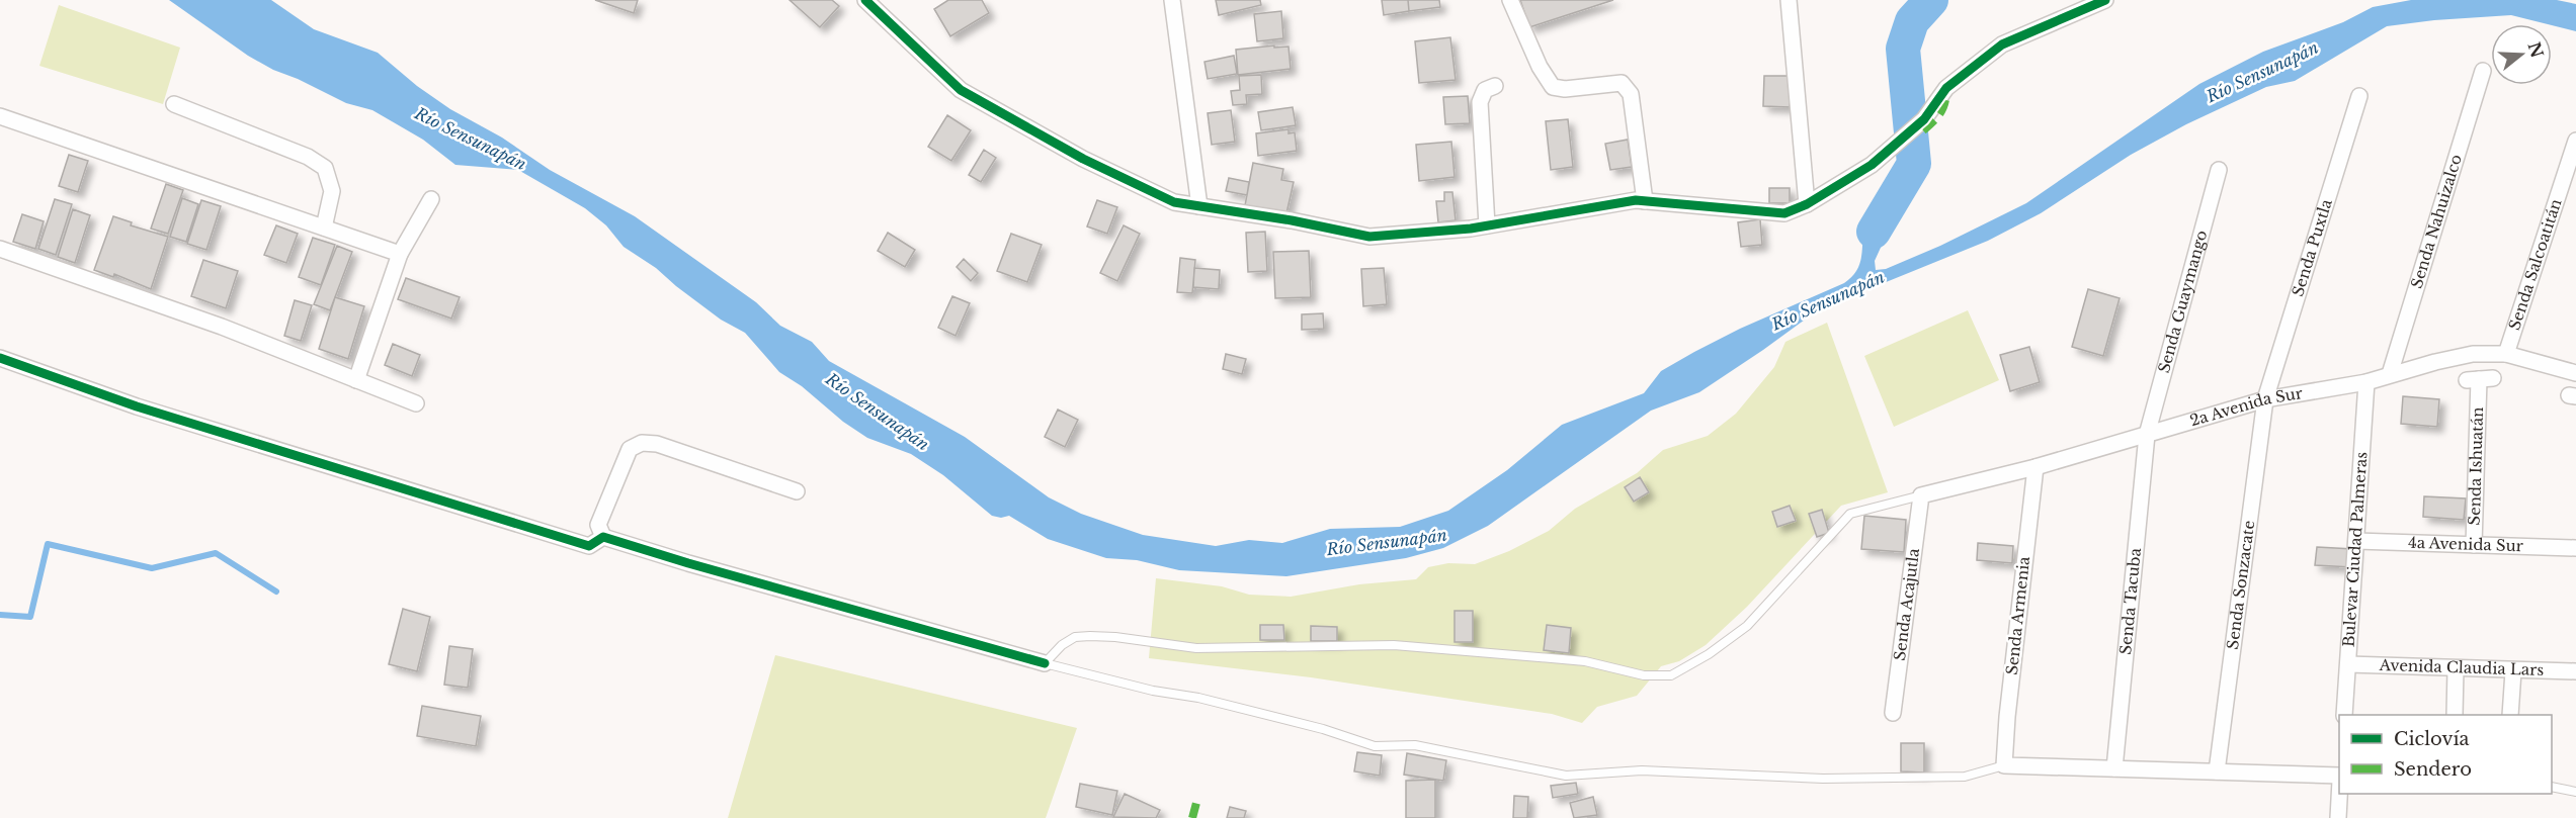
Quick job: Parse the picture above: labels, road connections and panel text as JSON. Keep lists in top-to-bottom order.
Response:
{
  "streets": {
    "street": [
      "Senda Nahuizalco",
      "Senda Puxtla",
      "Senda Salcoatitán",
      "Senda Guaymango",
      "2a Avenida Sur",
      "Senda Ishuatán",
      "4a Avenida Sur",
      "Bulevar Ciudad Palmeras",
      "Senda Sonzacate",
      "Senda Tacuba",
      "Senda Acajutla",
      "Senda Armenia",
      "Avenida Claudia Lars"
    ]
  },
  "crossings": [
    ["Senda Nahuizalco", "2a Avenida Sur"],
    ["Senda Puxtla", "2a Avenida Sur"],
    ["Senda Puxtla", "Senda Sonzacate"],
    ["Senda Salcoatitán", "2a Avenida Sur"],
    ["Senda Guaymango", "2a Avenida Sur"],
    ["Senda Guaymango", "Senda Tacuba"],
    ["2a Avenida Sur", "Bulevar Ciudad Palmeras"],
    ["2a Avenida Sur", "Senda Sonzacate"],
    ["2a Avenida Sur", "Senda Tacuba"],
    ["2a Avenida Sur", "Senda Acajutla"],
    ["2a Avenida Sur", "Senda Armenia"],
    ["Senda Ishuatán", "4a Avenida Sur"],
    ["4a Avenida Sur", "Bulevar Ciudad Palmeras"],
    ["Bulevar Ciudad Palmeras", "Avenida Claudia Lars"]
  ],
  "water": ["Río Sensunapán"],
  "legend": ["Ciclovía", "Sendero"],
  "north": "right"
}
